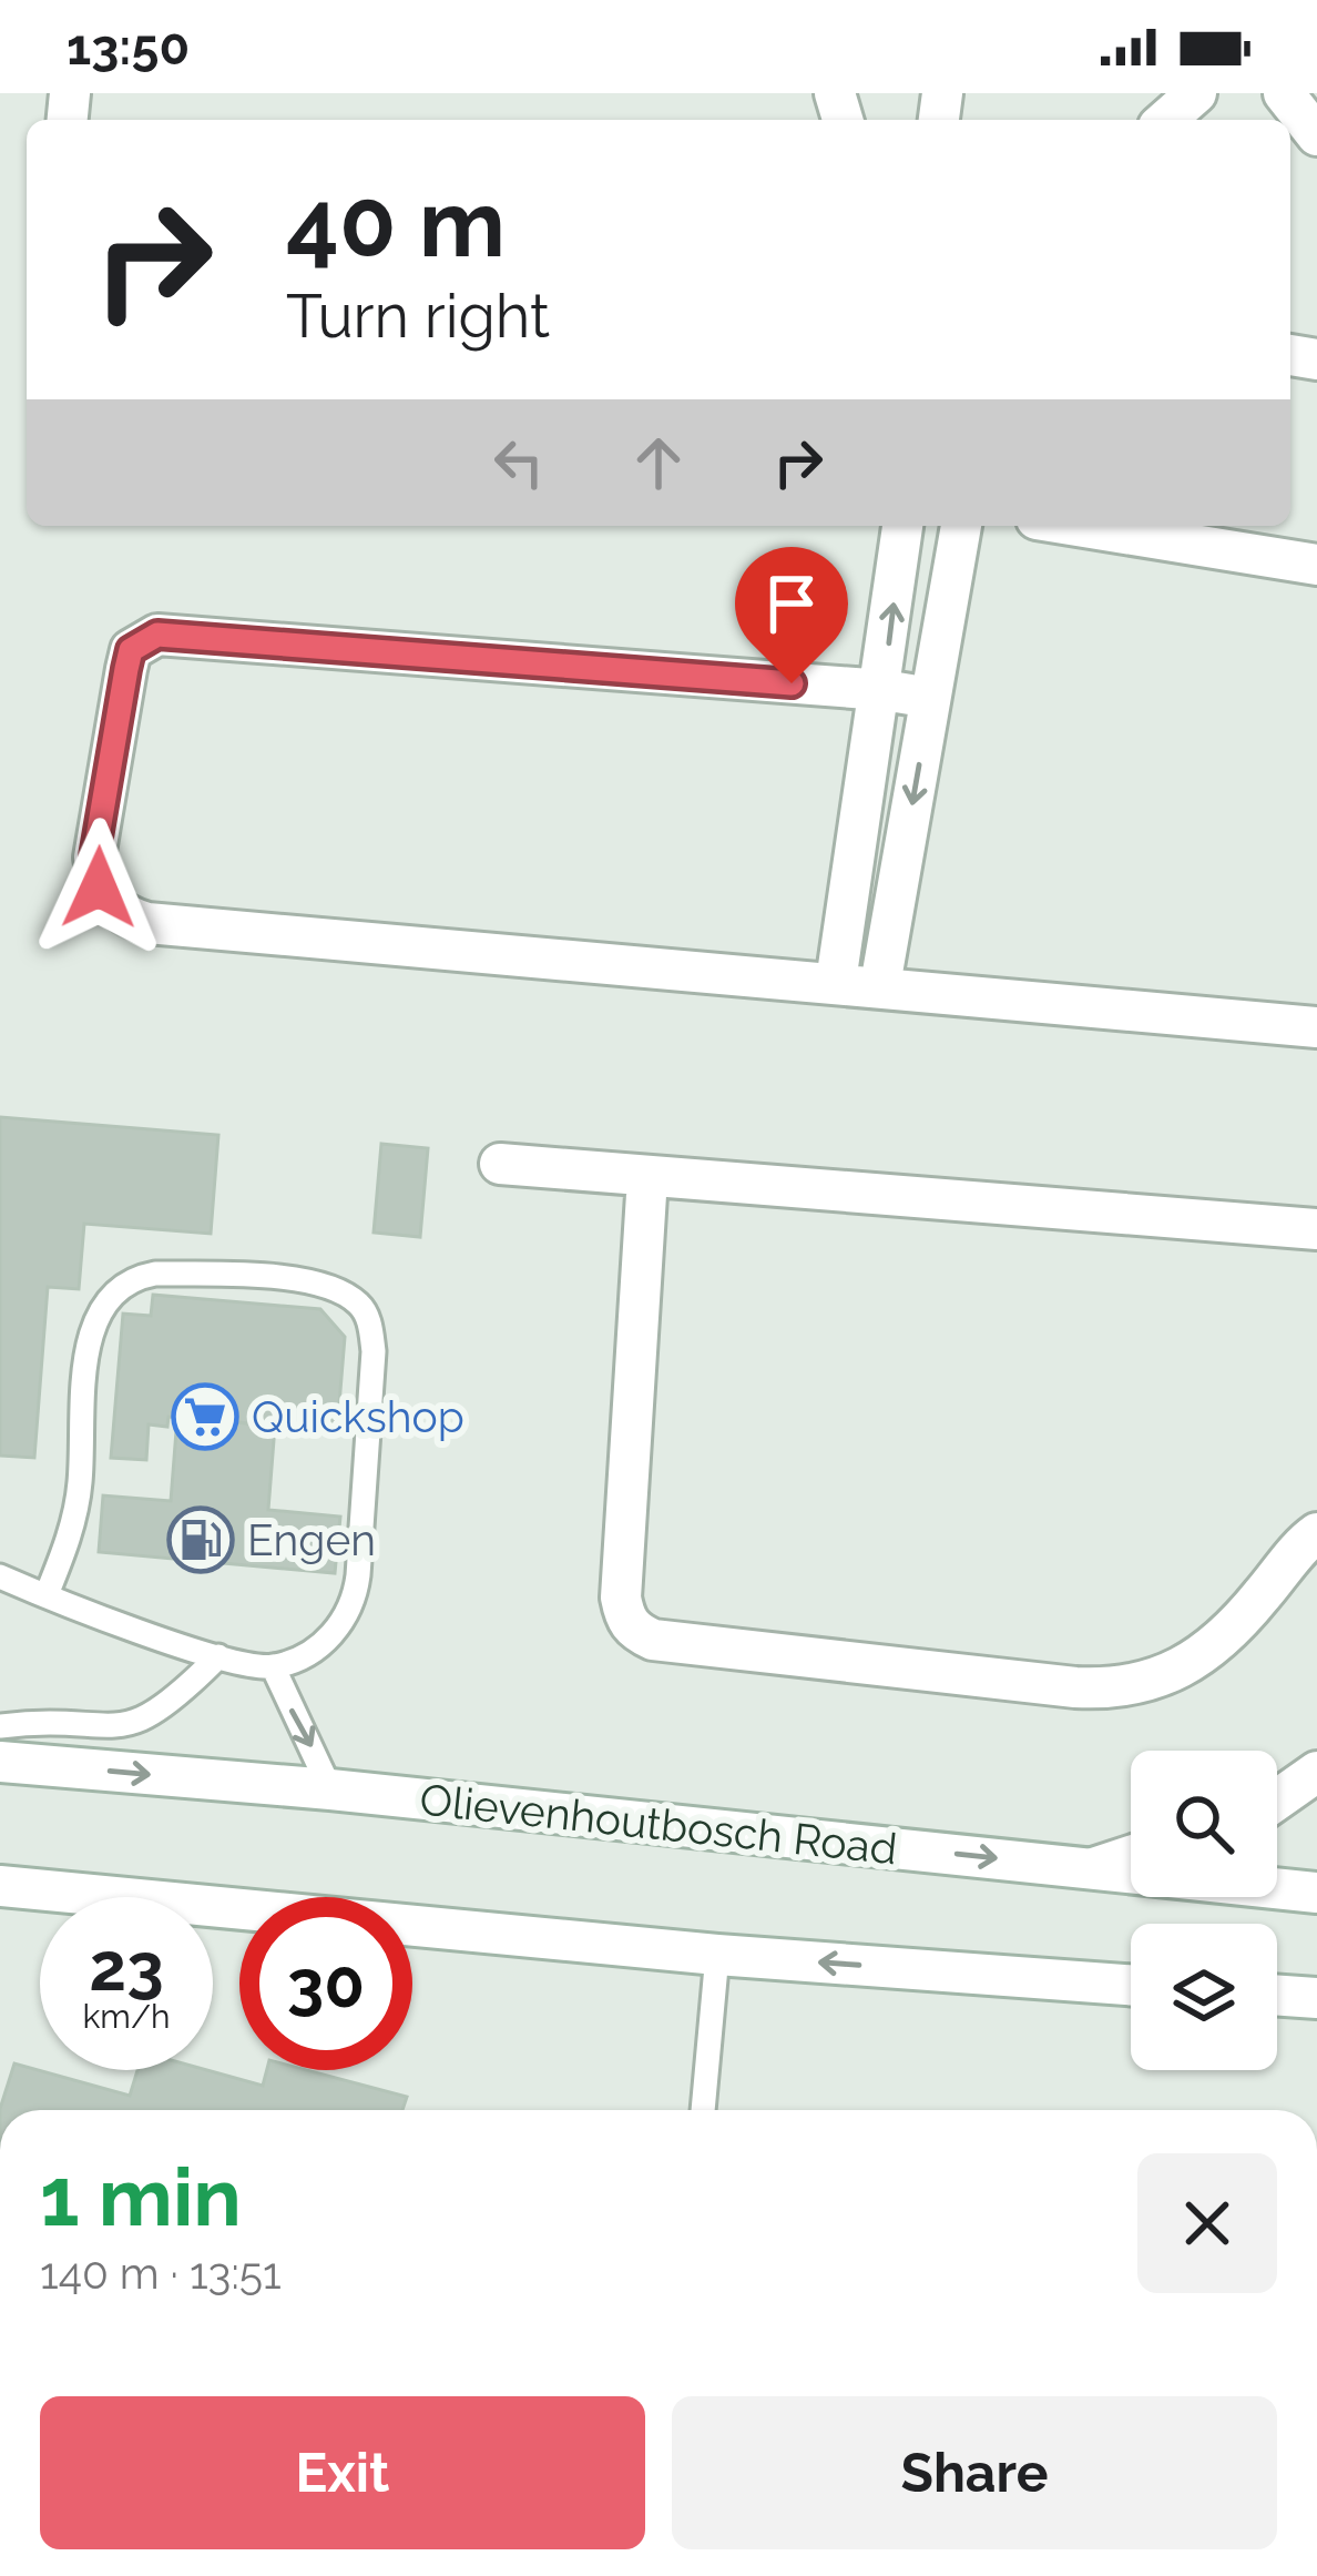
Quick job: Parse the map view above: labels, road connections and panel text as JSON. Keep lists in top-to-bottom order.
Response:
{
  "streets": {
    "street": ["Olievenhoutbosch Road"]
  },
  "places": {
    "supermarket": ["Quickshop"],
    "fuel station": ["Engen"]
  },
  "page": {
    "status": "13:50",
    "turn": ["40 m", "Turn right"],
    "speed": "23 km/h",
    "limit": "30",
    "heading": ["1 min", "140 m · 13:51"],
    "buttons": ["Exit", "Share"]
  }
}
